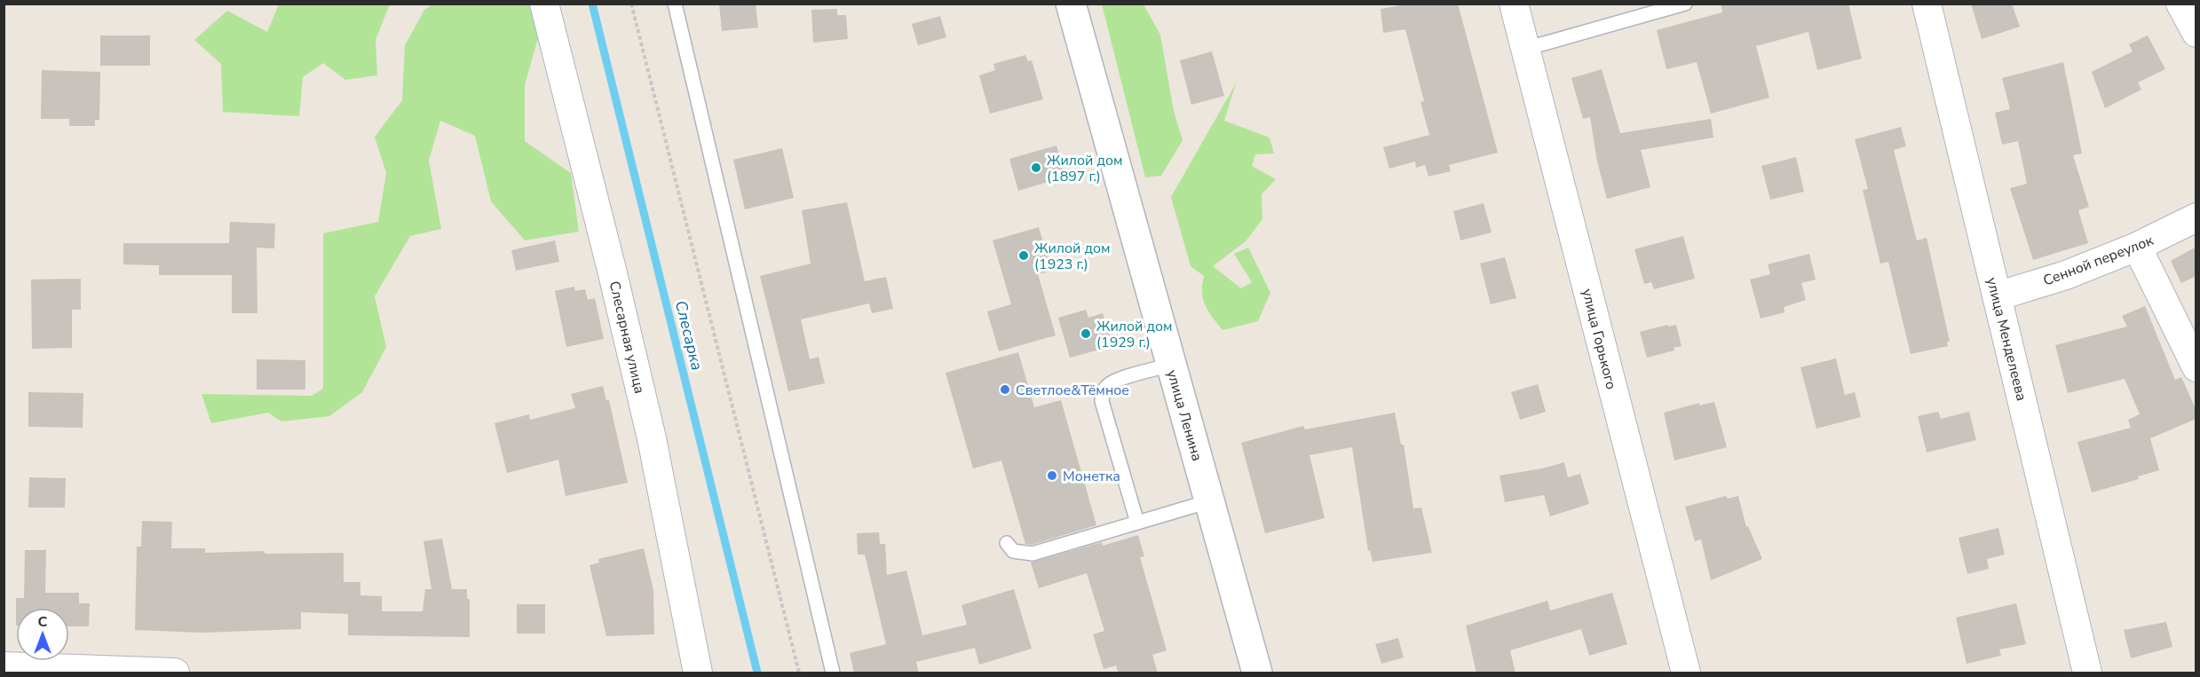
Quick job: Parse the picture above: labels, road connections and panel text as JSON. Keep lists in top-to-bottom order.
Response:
{
  "streets": {
    "main road": ["улица Ленина"],
    "street": [
      "Сенной переулок",
      "Слесарная улица",
      "улица Горького",
      "улица Менделеева"
    ]
  },
  "crossings": [
    ["Сенной переулок", "улица Менделеева"]
  ],
  "water": ["Слесарка"],
  "places": [
    "Жилой дом (1897 г.)",
    "Жилой дом (1923 г.)",
    "Жилой дом (1929 г.)",
    "Светлое&Тёмное",
    "Монетка"
  ],
  "north": "top"
}
